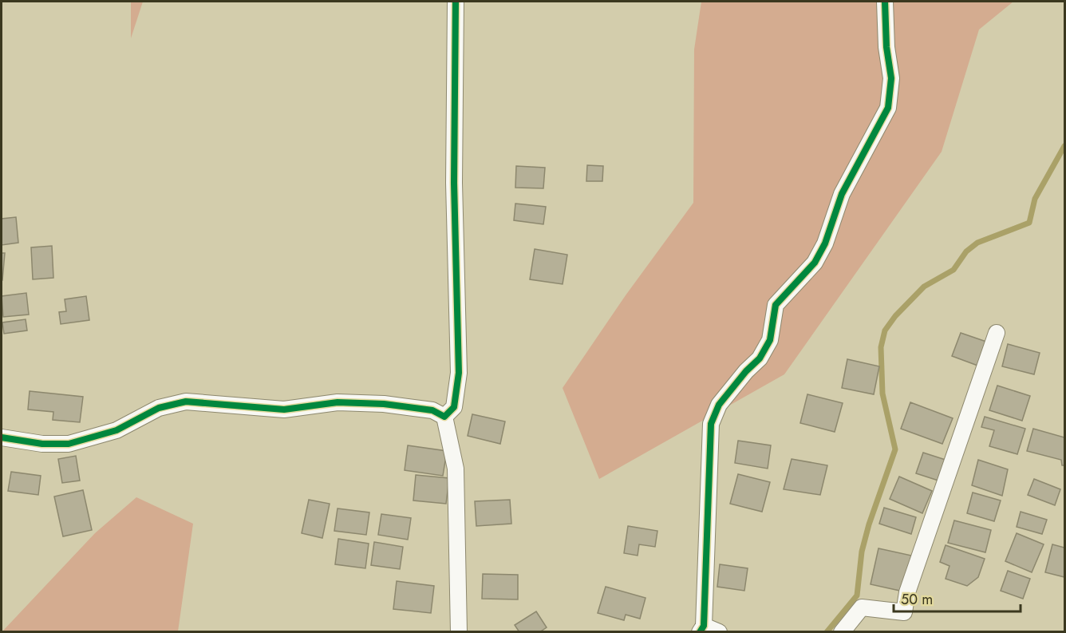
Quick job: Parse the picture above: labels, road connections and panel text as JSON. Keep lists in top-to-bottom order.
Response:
{
  "scale_bar": "50 m"
}
